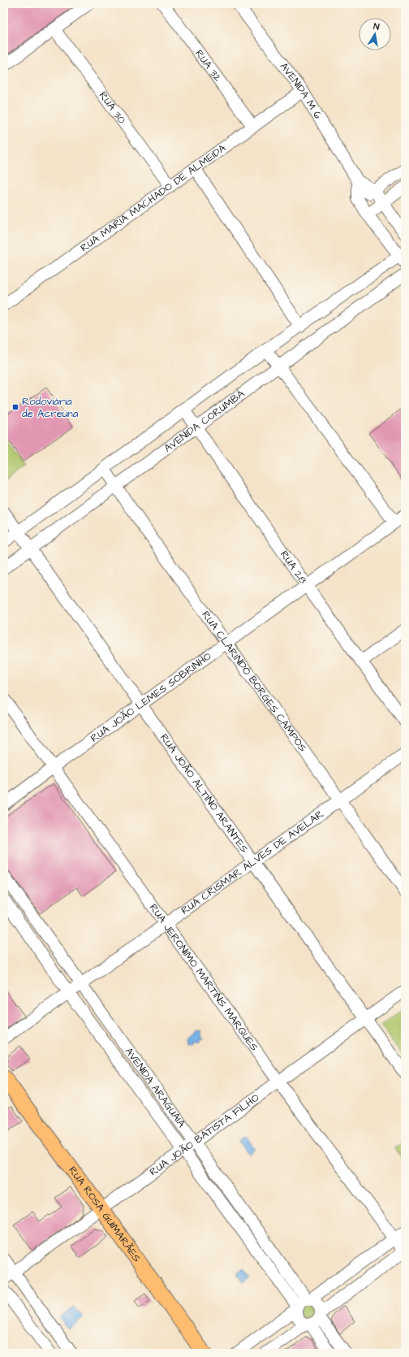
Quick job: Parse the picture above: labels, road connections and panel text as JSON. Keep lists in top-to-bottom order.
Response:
{
  "streets": {
    "main road": ["RUA ROSA GUIMARÃES"],
    "street": [
      "RUA 32",
      "AVENIDA M 6",
      "RUA 30",
      "RUA MARIA MACHADO DE ALMEIDA",
      "AVENIDA CORUMBÁ",
      "RUA 28",
      "RUA CLARINDO BORGES CAMPOS",
      "RUA JOÃO LEMES SOBRINHO",
      "RUA JOÃO ALTINO ARANTES",
      "RUA CRISMAR ALVES DE AVELAR",
      "RUA JERONIMO MARTINS MARQUES",
      "AVENIDA ARAGUAIA",
      "RUA JOÃO BATISTA FILHO"
    ]
  },
  "crossings": [
    ["RUA 32", "RUA MARIA MACHADO DE ALMEIDA"],
    ["AVENIDA M 6", "RUA MARIA MACHADO DE ALMEIDA"],
    ["RUA 30", "RUA MARIA MACHADO DE ALMEIDA"],
    ["AVENIDA CORUMBÁ", "RUA 28"],
    ["AVENIDA CORUMBÁ", "RUA CLARINDO BORGES CAMPOS"],
    ["AVENIDA CORUMBÁ", "RUA JOÃO ALTINO ARANTES"],
    ["RUA 28", "RUA JOÃO LEMES SOBRINHO"],
    ["RUA CLARINDO BORGES CAMPOS", "RUA JOÃO LEMES SOBRINHO"],
    ["RUA CLARINDO BORGES CAMPOS", "RUA CRISMAR ALVES DE AVELAR"],
    ["RUA JOÃO LEMES SOBRINHO", "RUA JOÃO ALTINO ARANTES"],
    ["RUA JOÃO LEMES SOBRINHO", "RUA JERONIMO MARTINS MARQUES"],
    ["RUA JOÃO ALTINO ARANTES", "RUA CRISMAR ALVES DE AVELAR"],
    ["RUA JOÃO ALTINO ARANTES", "RUA JOÃO BATISTA FILHO"],
    ["RUA CRISMAR ALVES DE AVELAR", "RUA JERONIMO MARTINS MARQUES"],
    ["RUA CRISMAR ALVES DE AVELAR", "AVENIDA ARAGUAIA"],
    ["RUA JERONIMO MARTINS MARQUES", "RUA JOÃO BATISTA FILHO"],
    ["AVENIDA ARAGUAIA", "RUA JOÃO BATISTA FILHO"],
    ["RUA JOÃO BATISTA FILHO", "RUA ROSA GUIMARÃES"]
  ],
  "places": {
    "transit": ["Rodoviária de Acreúna"]
  },
  "north": "top"
}
